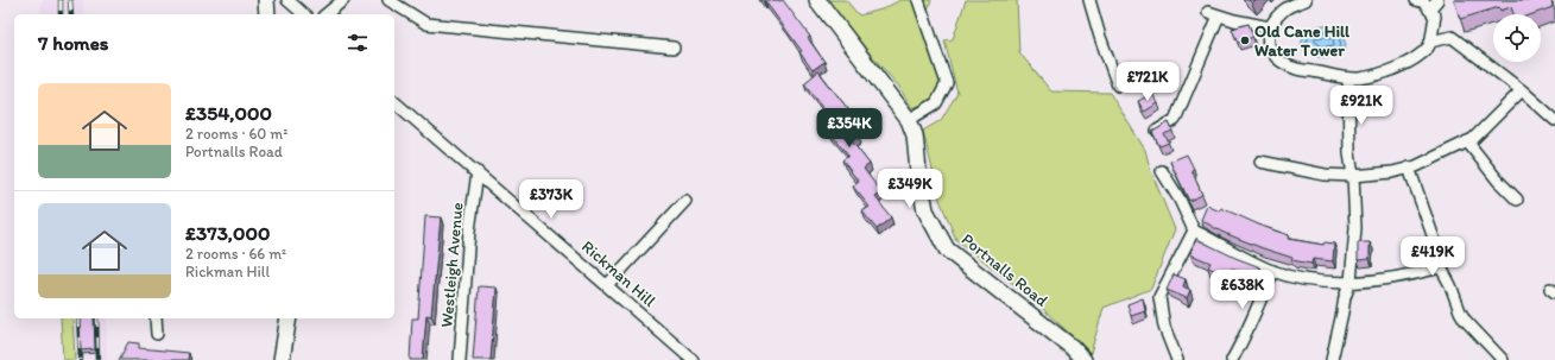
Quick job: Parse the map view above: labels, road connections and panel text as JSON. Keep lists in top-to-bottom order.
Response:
{
  "streets": {
    "street": ["Westleigh Avenue", "Portnalls Road", "Rickman Hill"]
  },
  "crossings": [
    ["Westleigh Avenue", "Rickman Hill"]
  ],
  "places": ["Old Cane Hill Water Tower"],
  "page": {
    "heading": "7 homes",
    "price": [
      "£721K",
      "£921K",
      "£354K",
      "£349K",
      "£373K",
      "£419K",
      "£638K"
    ],
    "list": [
      {
        "name": "£354,000",
        "note": "2 rooms · 60 m² · Portnalls Road"
      },
      {
        "name": "£373,000",
        "note": "2 rooms · 66 m² · Rickman Hill"
      }
    ]
  }
}
